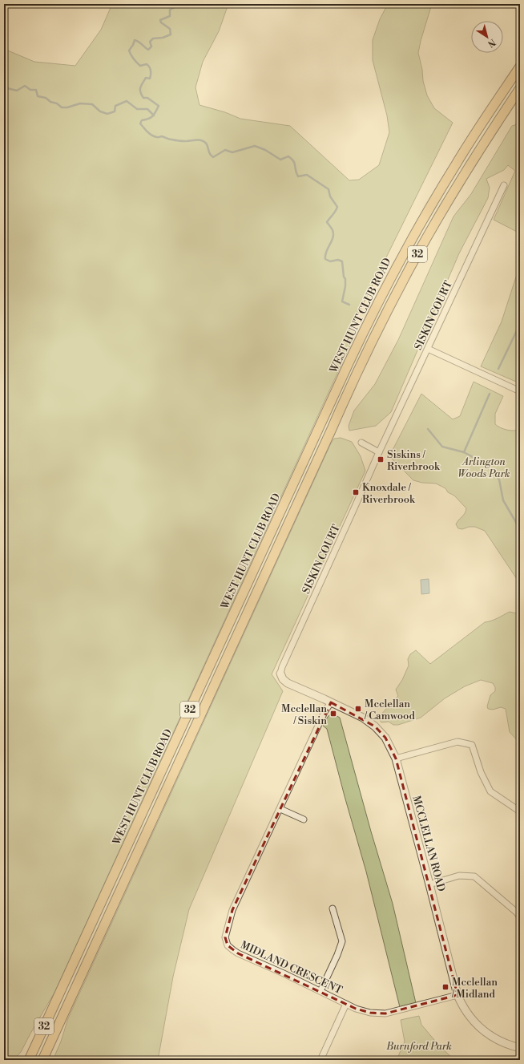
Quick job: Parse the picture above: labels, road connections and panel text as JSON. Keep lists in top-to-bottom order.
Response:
{
  "streets": {
    "main road": ["32", "WEST HUNT CLUB ROAD"],
    "street": ["SISKIN COURT", "MCCLELLAN ROAD", "MIDLAND CRESCENT"]
  },
  "crossings": [
    ["SISKIN COURT", "MCCLELLAN ROAD"],
    ["MCCLELLAN ROAD", "MIDLAND CRESCENT"]
  ],
  "parks": ["Arlington Woods Park", "Burnford Park"],
  "places": {
    "transit": [
      "Siskins / Riverbrook",
      "Knoxdale / Riverbrook",
      "Mcclellan / Camwood",
      "Mcclellan / Siskin",
      "Mcclellan / Midland"
    ]
  },
  "north": "bottom right"
}
